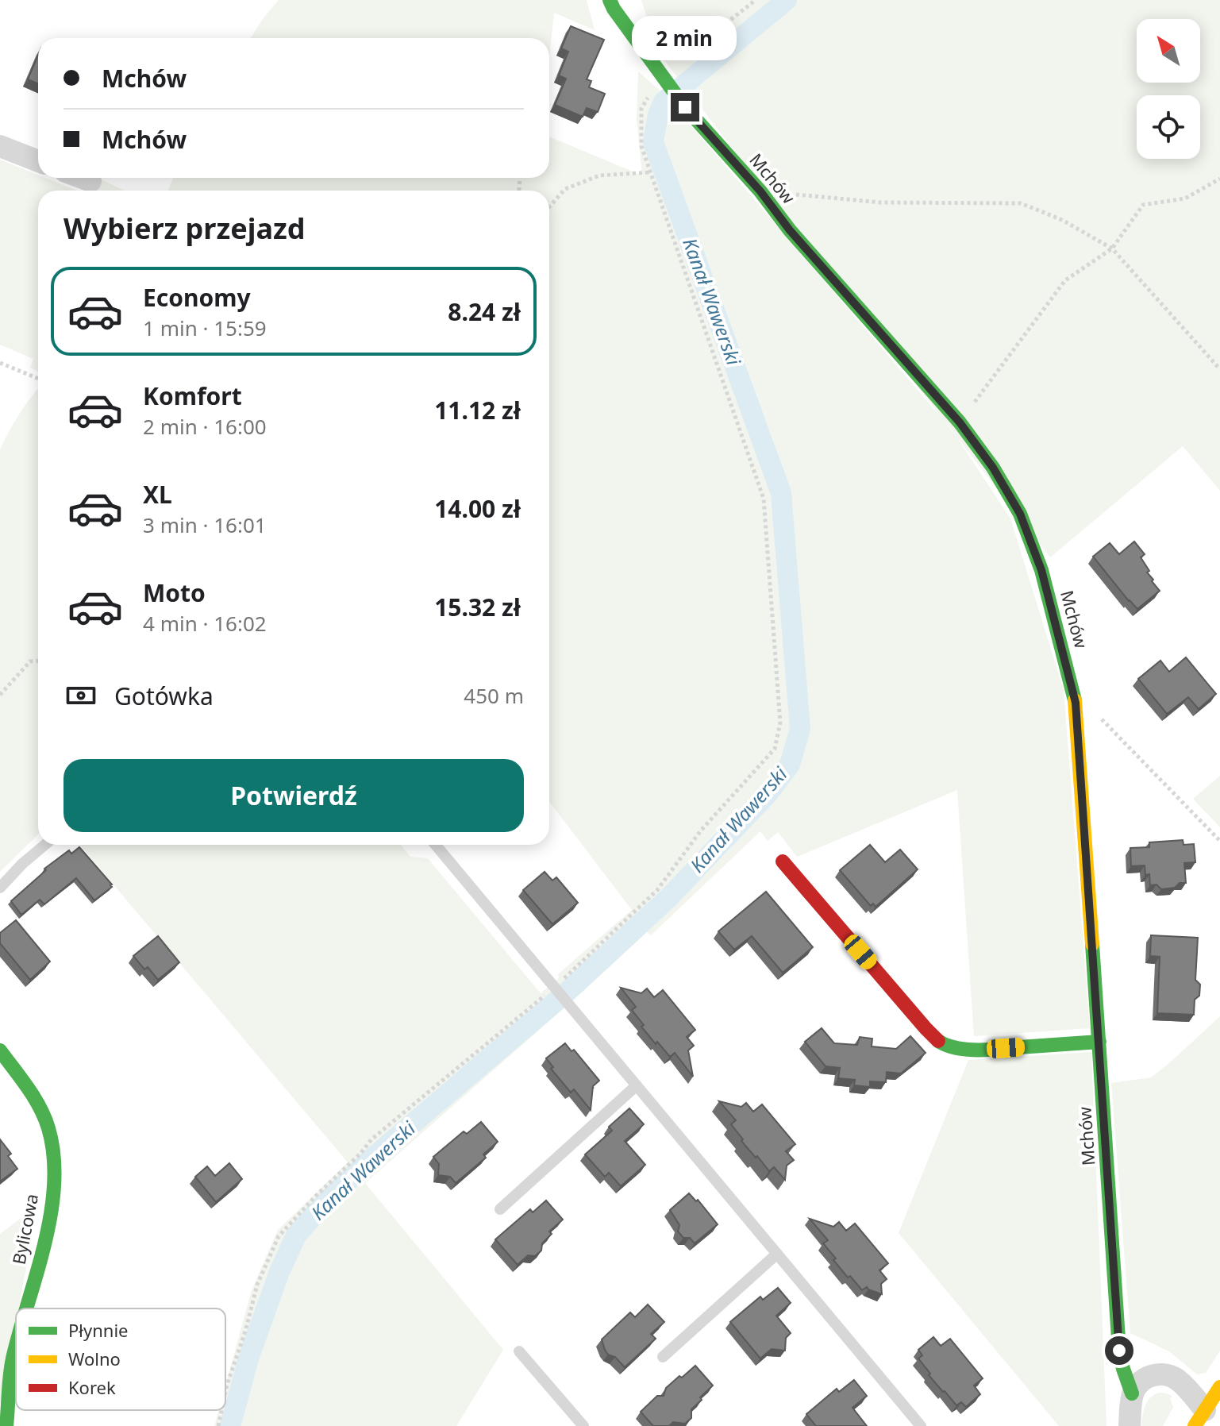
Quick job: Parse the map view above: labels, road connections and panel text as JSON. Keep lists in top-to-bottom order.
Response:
{
  "streets": {
    "street": ["Mchów", "Bylicowa"]
  },
  "water": ["Kanał Wawerski"],
  "legend": ["Płynnie", "Wolno", "Korek"],
  "north": "top left",
  "page": {
    "bubble": "2 min",
    "banner": ["Mchów", "Mchów"],
    "heading": "Wybierz przejazd",
    "list": [
      {
        "name": "Economy",
        "note": "1 min · 15:59",
        "value": "8.24 zł"
      },
      {
        "name": "Komfort",
        "note": "2 min · 16:00",
        "value": "11.12 zł"
      },
      {
        "name": "XL",
        "note": "3 min · 16:01",
        "value": "14.00 zł"
      },
      {
        "name": "Moto",
        "note": "4 min · 16:02",
        "value": "15.32 zł"
      }
    ],
    "pay": ["Gotówka", "450 m"],
    "buttons": "Potwierdź"
  }
}
